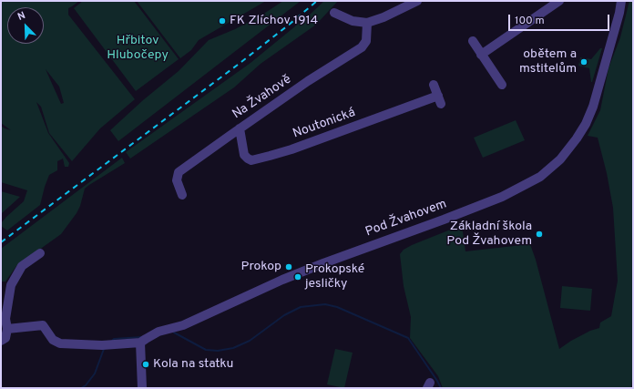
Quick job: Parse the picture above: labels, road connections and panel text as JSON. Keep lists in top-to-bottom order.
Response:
{
  "streets": {
    "street": ["Na Žvahově", "Noutonická", "Pod Žvahovem"]
  },
  "crossings": [
    ["Na Žvahově", "Noutonická"]
  ],
  "parks": ["Hřbitov Hlubočepy"],
  "places": [
    "FK Zlíchov 1914",
    "obětem a mstitelům",
    "Základní škola Pod Žvahovem",
    "Prokop",
    "Prokopské jesličky",
    "Kola na statku"
  ],
  "scale_bar": "100 m",
  "north": "top left"
}
